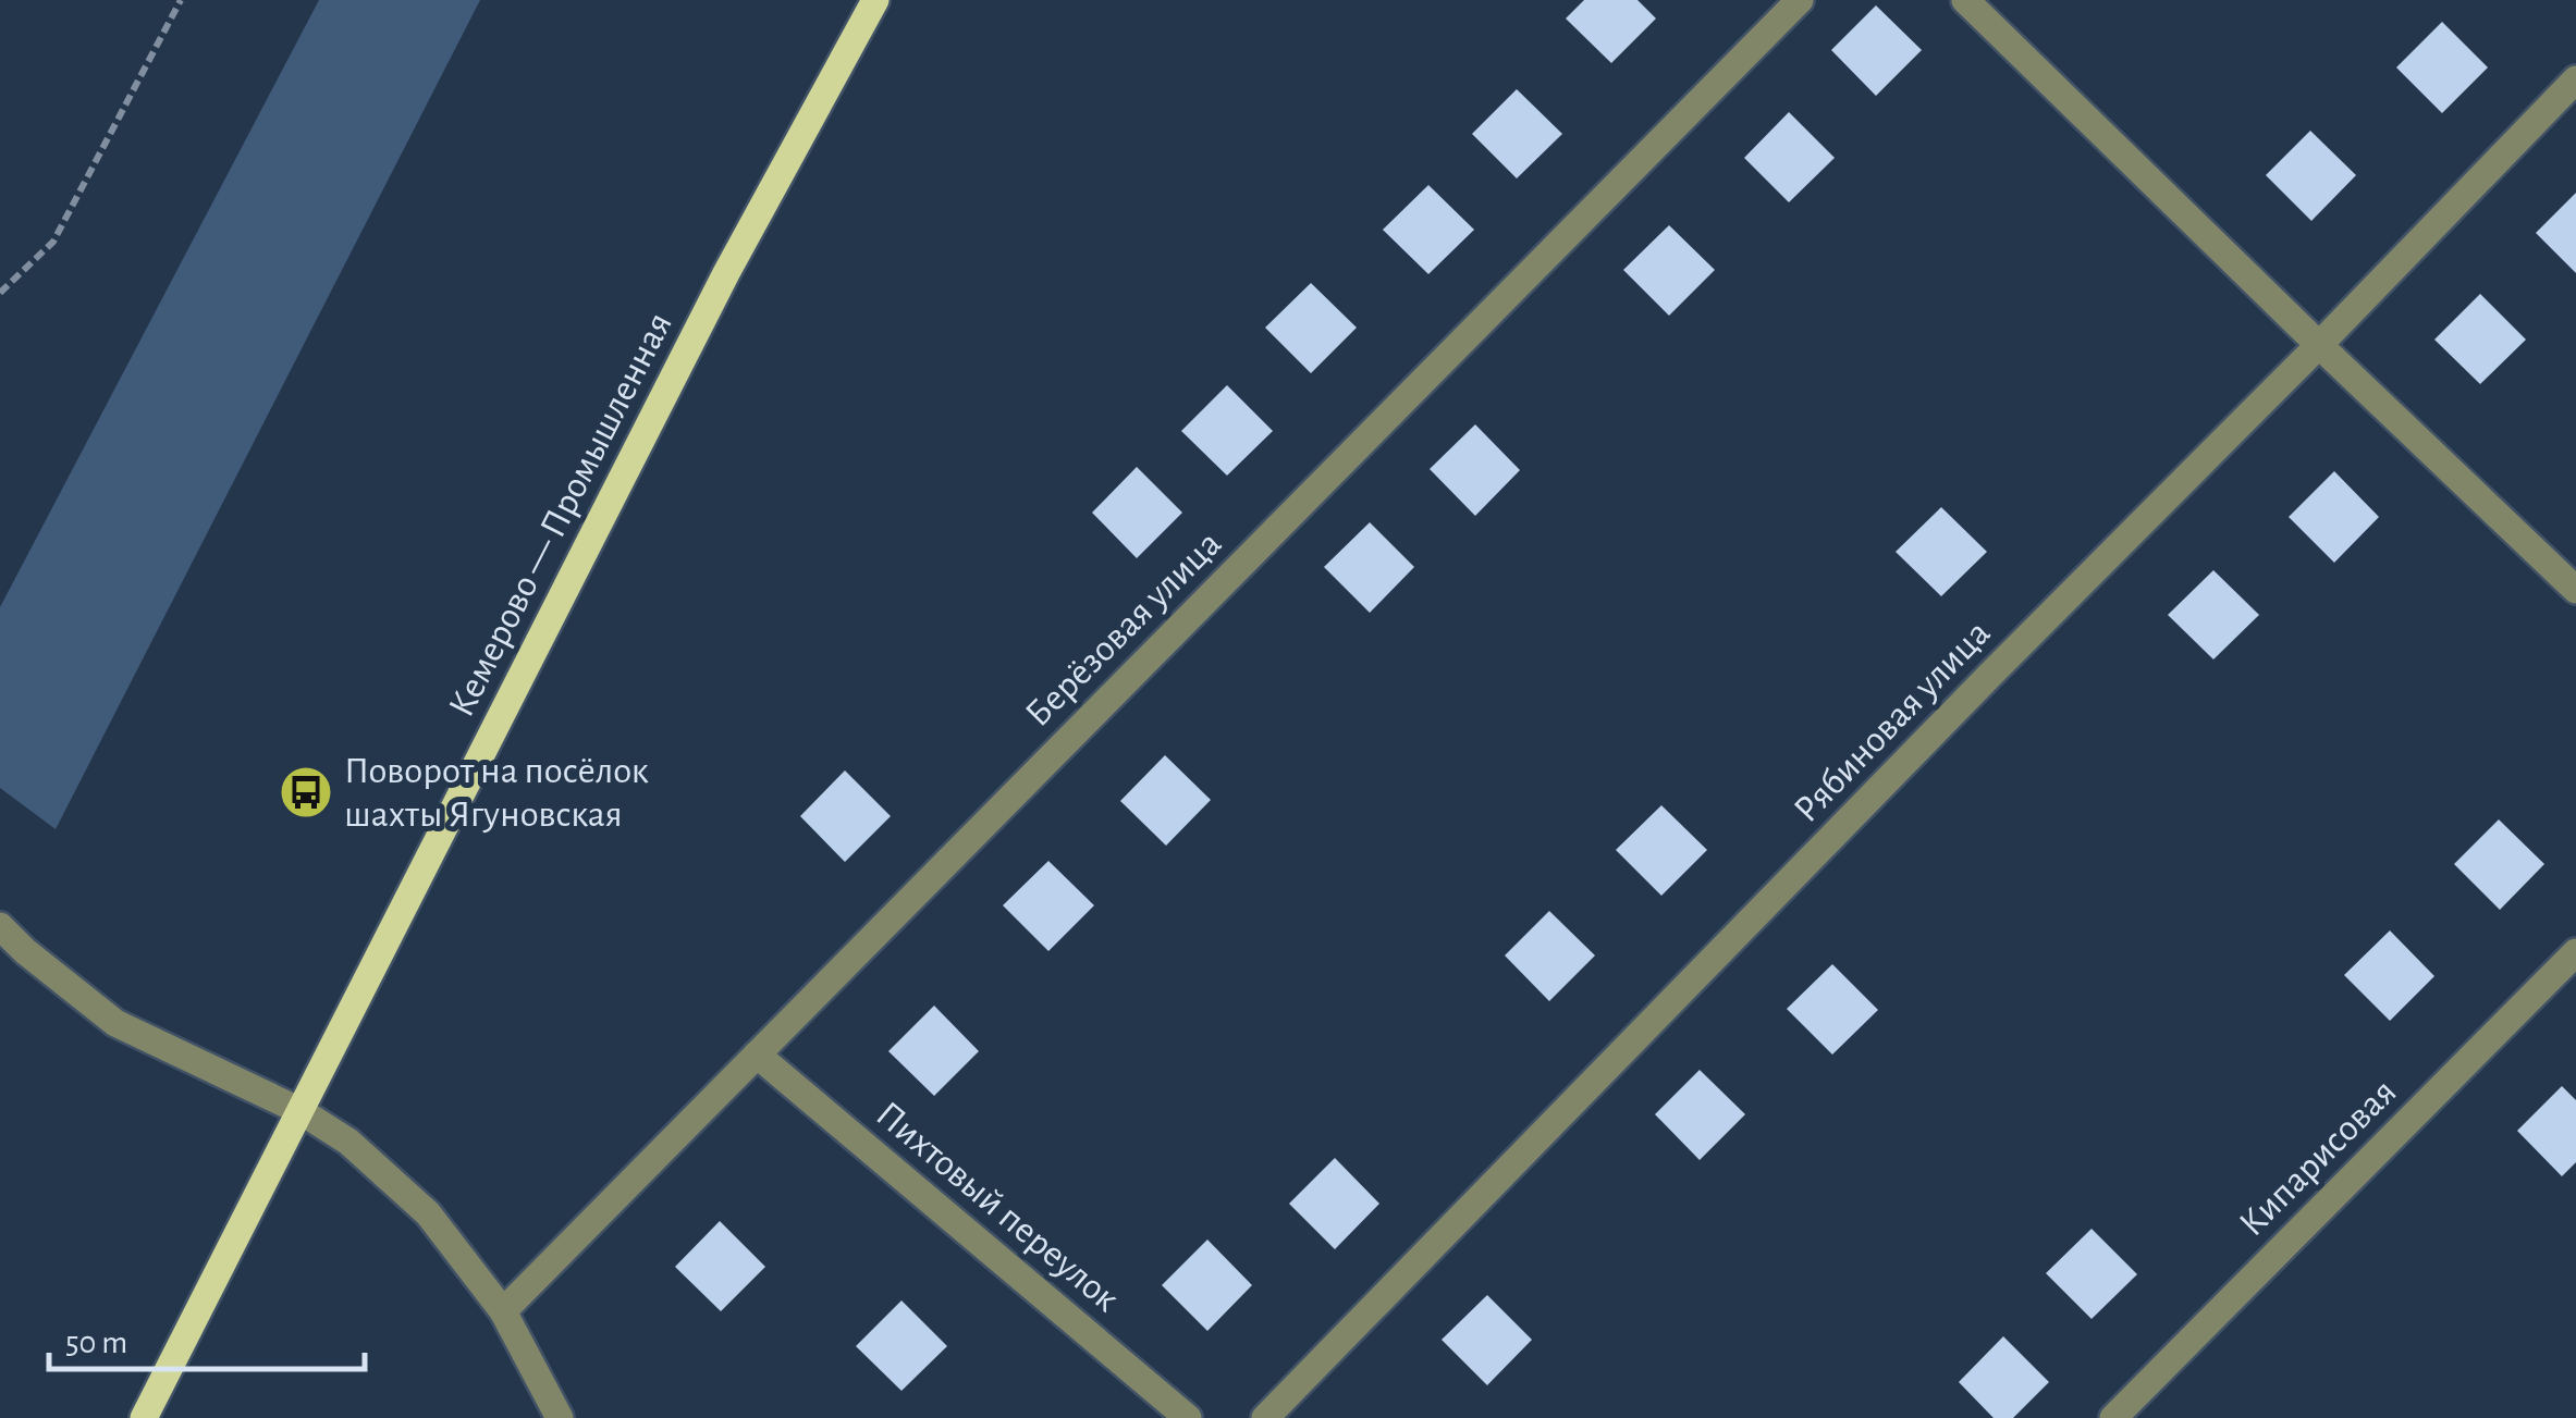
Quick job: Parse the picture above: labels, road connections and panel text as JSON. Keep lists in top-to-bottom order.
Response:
{
  "streets": {
    "main road": ["Кемерово — Промышленная"],
    "street": [
      "Берёзовая улица",
      "Рябиновая улица",
      "Кипарисовая",
      "Пихтовый переулок"
    ]
  },
  "crossings": [
    ["Берёзовая улица", "Пихтовый переулок"]
  ],
  "places": {
    "bus stop": ["Поворот на посёлок шахты Ягуновская"]
  },
  "scale_bar": "50 m"
}
